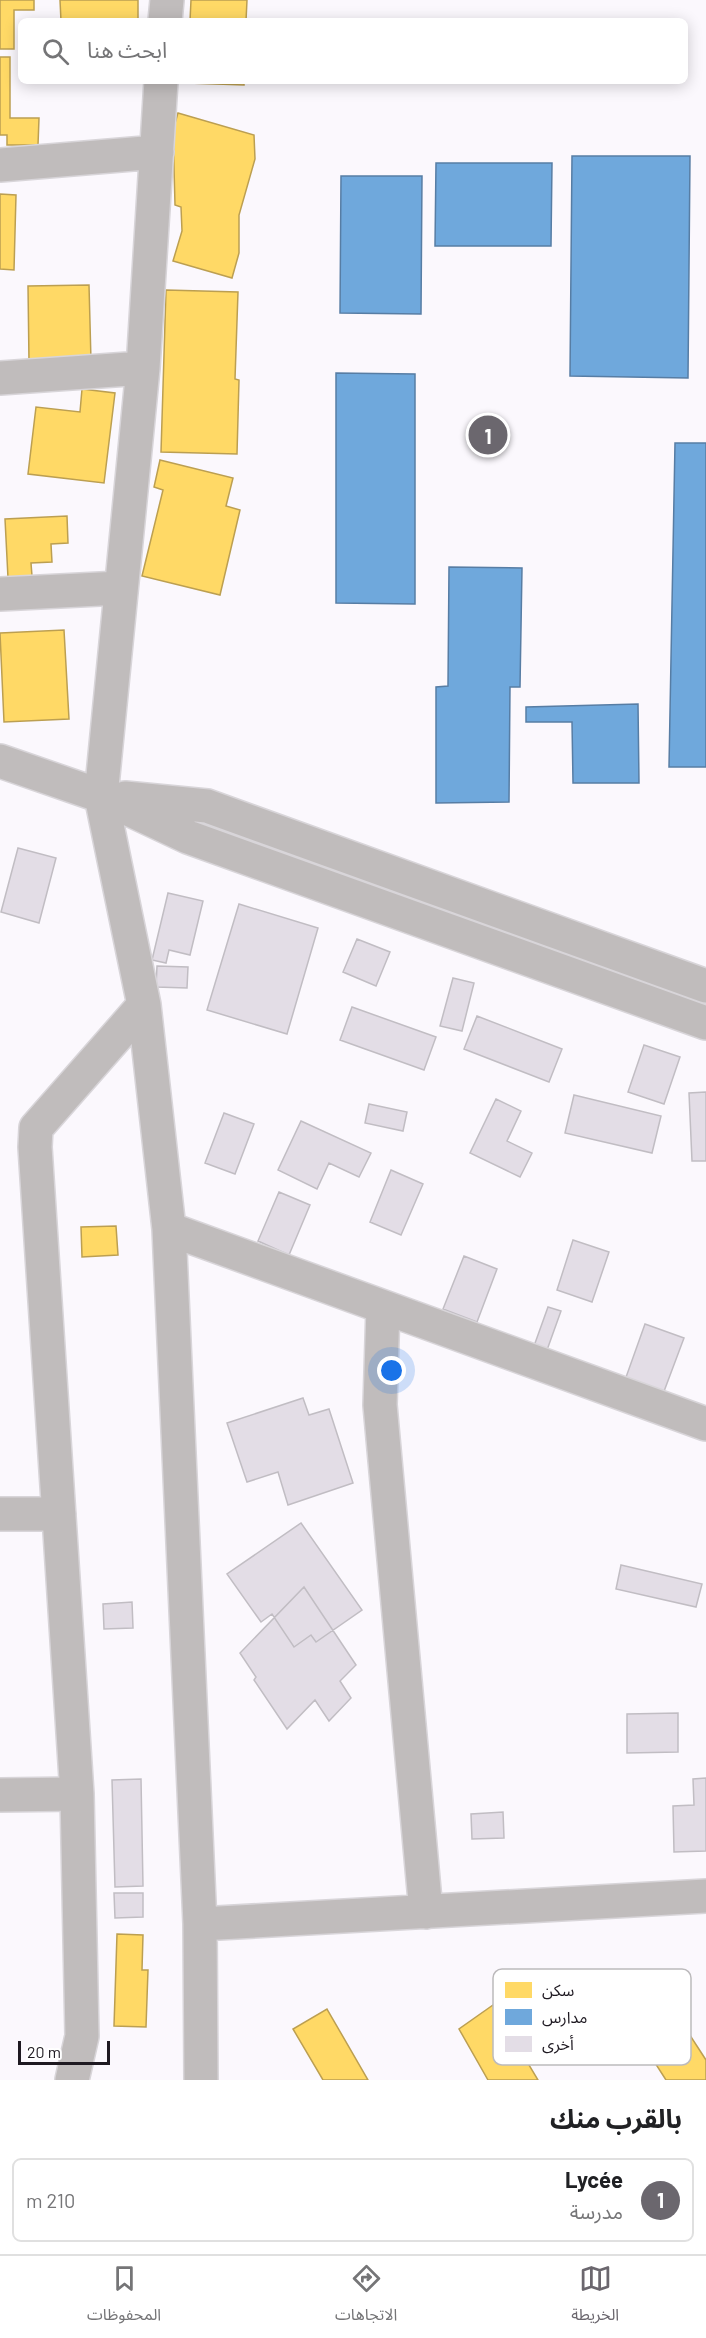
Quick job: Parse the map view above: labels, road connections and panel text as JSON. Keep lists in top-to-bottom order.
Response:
{
  "legend": ["سكن", "مدارس", "أخرى"],
  "scale_bar": "20 m",
  "page": {
    "search": "ابحث هنا",
    "pins": "1",
    "scale": "20 m",
    "heading": "بالقرب منك",
    "list": [
      {
        "mark": "1",
        "name": "Lycée",
        "note": "مدرسة",
        "value": "210 m"
      }
    ],
    "nav": ["الخريطة", "الاتجاهات", "المحفوظات"]
  }
}
